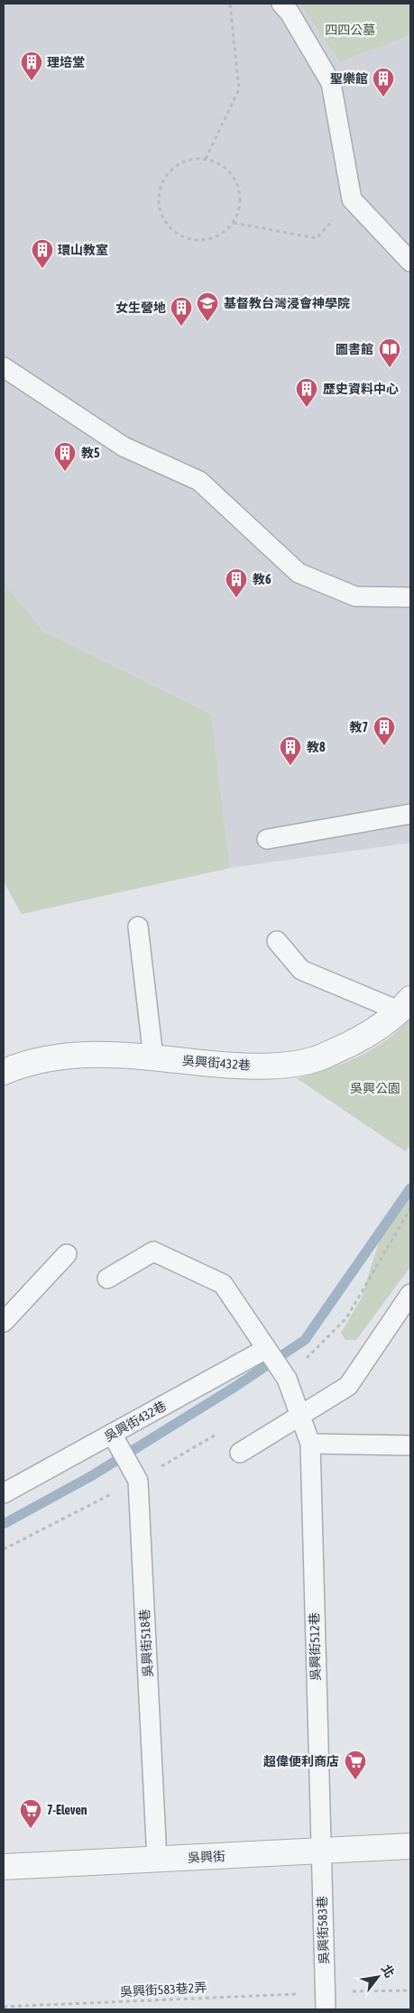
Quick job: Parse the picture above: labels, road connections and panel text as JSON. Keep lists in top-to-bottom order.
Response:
{
  "streets": {
    "street": ["吳興街432巷", "吳興街"],
    "lane": ["吳興街518巷", "吳興街512巷", "吳興街583巷"],
    "path": ["吳興街583巷2弄"]
  },
  "crossings": [
    ["吳興街432巷", "吳興街518巷"],
    ["吳興街432巷", "吳興街512巷"],
    ["吳興街518巷", "吳興街"],
    ["吳興街512巷", "吳興街"],
    ["吳興街512巷", "吳興街583巷"],
    ["吳興街", "吳興街583巷"],
    ["吳興街583巷", "吳興街583巷2弄"]
  ],
  "parks": ["四四公墓", "吳興公園"],
  "places": {
    "building": [
      "理培堂",
      "聖樂館",
      "環山教室",
      "女生營地",
      "歷史資料中心",
      "教5",
      "教6",
      "教7",
      "教8"
    ],
    "school or university": ["基督教台灣浸會神學院"],
    "library": ["圖書館"],
    "supermarket": ["超偉便利商店", "7-Eleven"]
  },
  "north": "top right"
}
